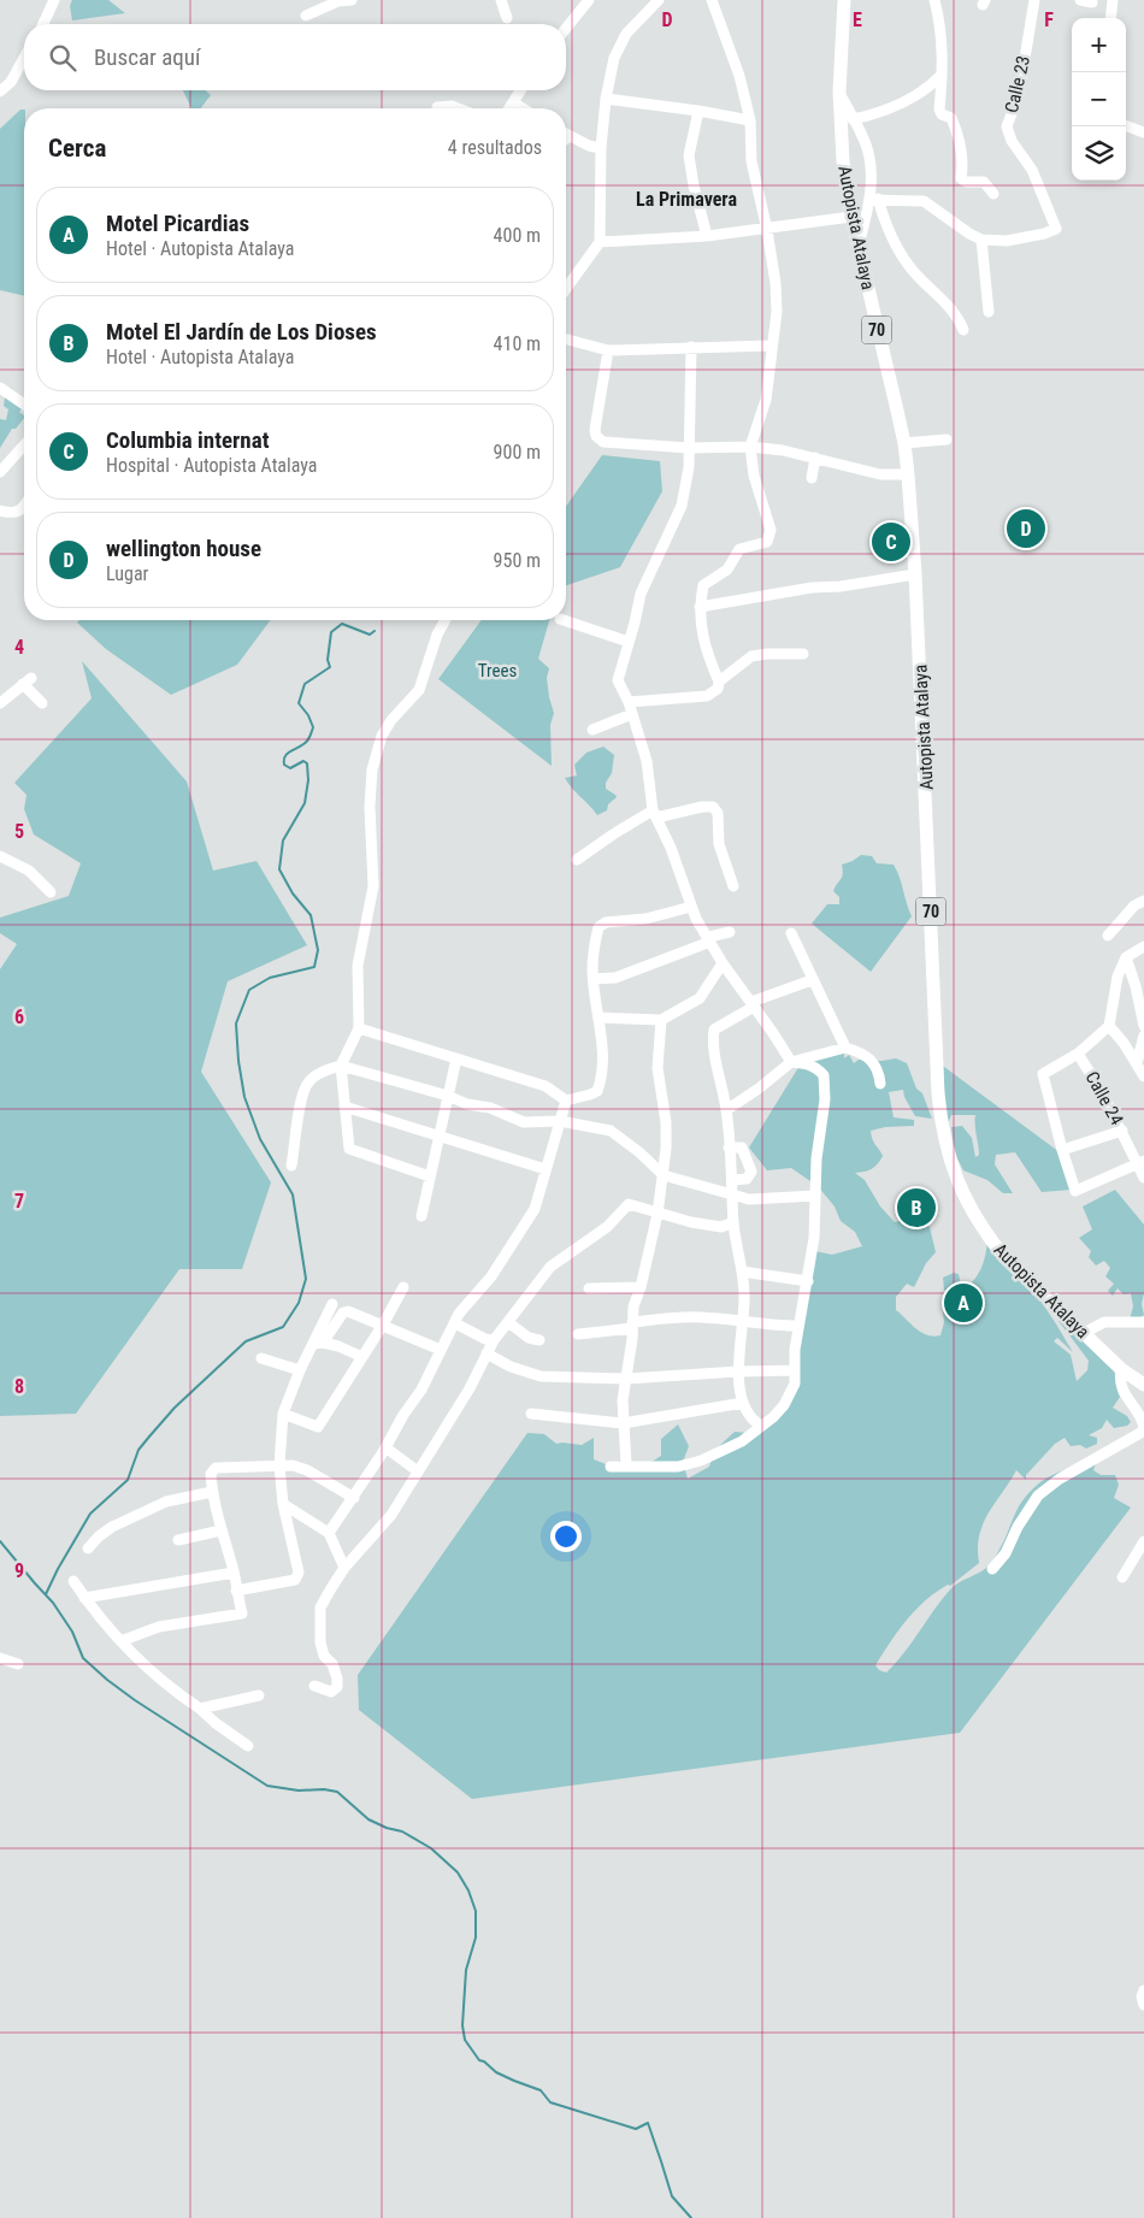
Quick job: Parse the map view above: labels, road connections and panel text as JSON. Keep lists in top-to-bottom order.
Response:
{
  "streets": {
    "main road": ["Autopista Atalaya", "70"],
    "street": ["Calle 23", "Calle 24"]
  },
  "districts": ["La Primavera"],
  "parks": ["Trees"],
  "page": {
    "map_buttons": ["+", "−"],
    "search": "Buscar aquí",
    "heading": ["Cerca", "4 resultados"],
    "list": [
      {
        "mark": "A",
        "name": "Motel Picardias",
        "note": "Hotel · Autopista Atalaya",
        "value": "400 m"
      },
      {
        "mark": "B",
        "name": "Motel El Jardín de Los Dioses",
        "note": "Hotel · Autopista Atalaya",
        "value": "410 m"
      },
      {
        "mark": "C",
        "name": "Columbia internat",
        "note": "Hospital · Autopista Atalaya",
        "value": "900 m"
      },
      {
        "mark": "D",
        "name": "wellington house",
        "note": "Lugar",
        "value": "950 m"
      }
    ],
    "pins": [
      "D",
      "C",
      "B",
      "A"
    ]
  },
  "grid": {
    "columns": ["D", "E", "F"],
    "rows": [
      "4",
      "5",
      "6",
      "7",
      "8",
      "9"
    ]
  }
}
